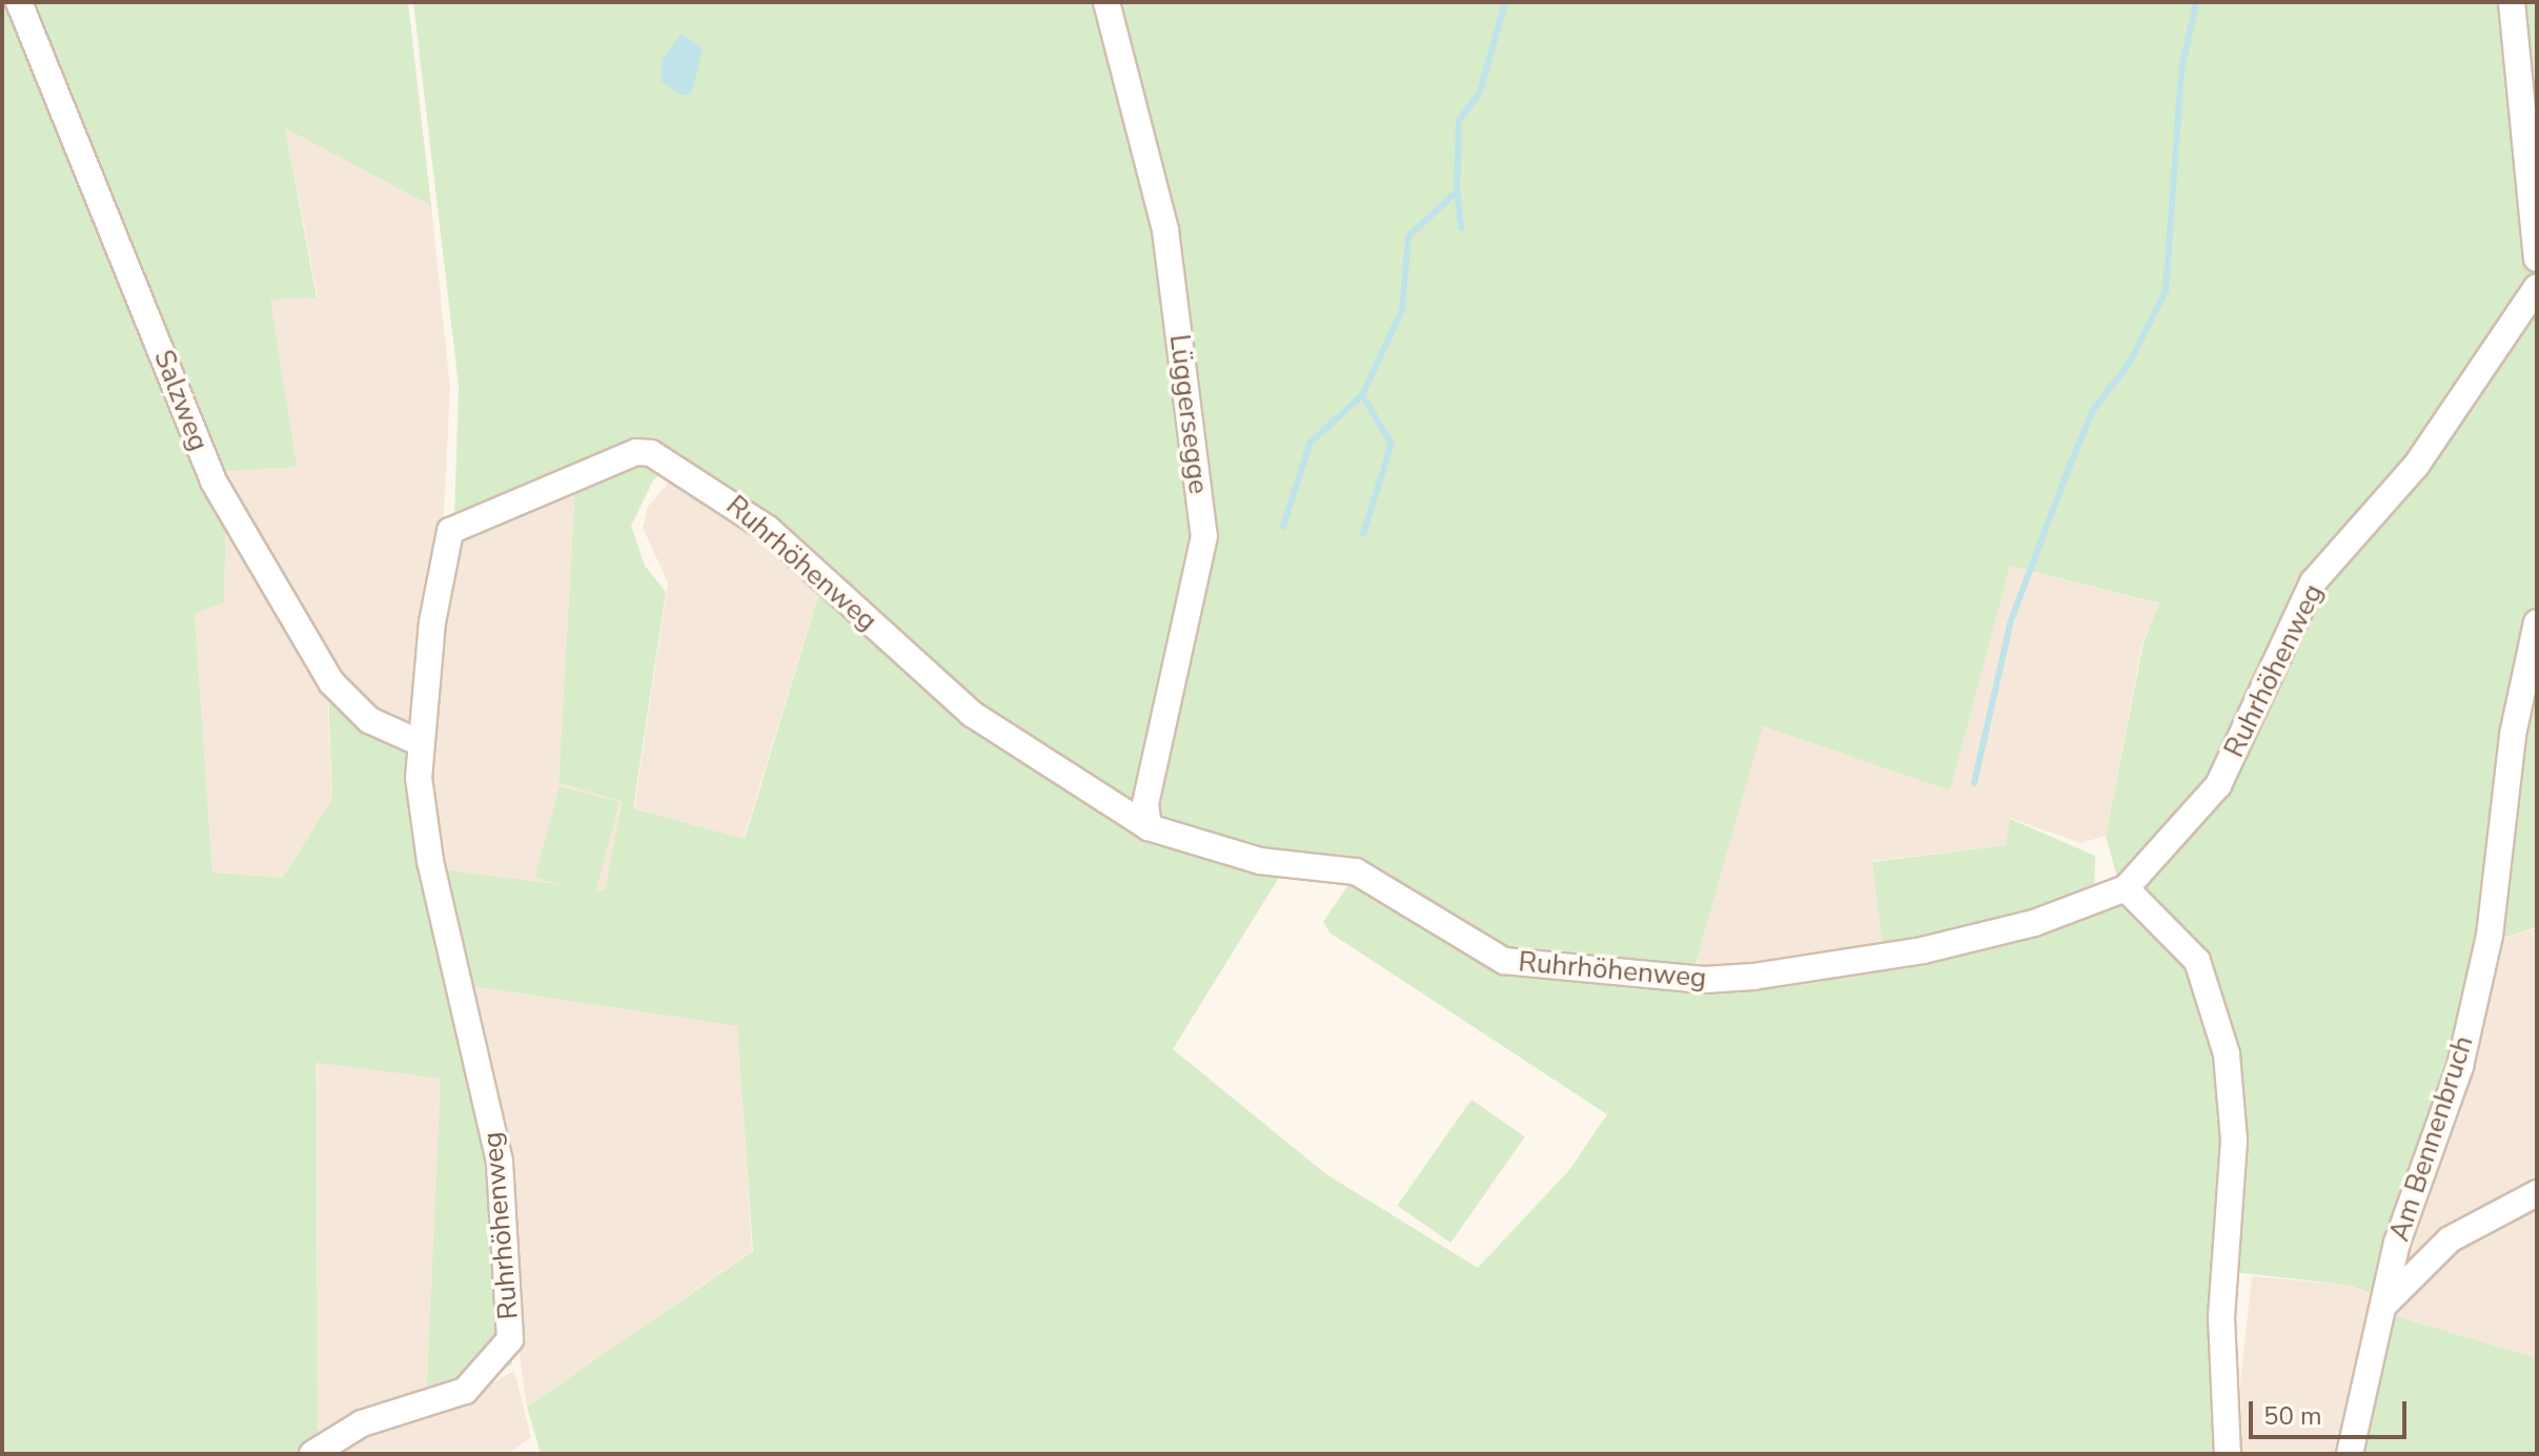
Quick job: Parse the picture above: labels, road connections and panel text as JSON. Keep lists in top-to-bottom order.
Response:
{
  "streets": {
    "street": [
      "Salzweg",
      "Lüggersegge",
      "Ruhrhöhenweg",
      "Am Bennenbruch"
    ]
  },
  "crossings": [
    ["Salzweg", "Ruhrhöhenweg"],
    ["Lüggersegge", "Ruhrhöhenweg"]
  ],
  "scale_bar": "50 m"
}
